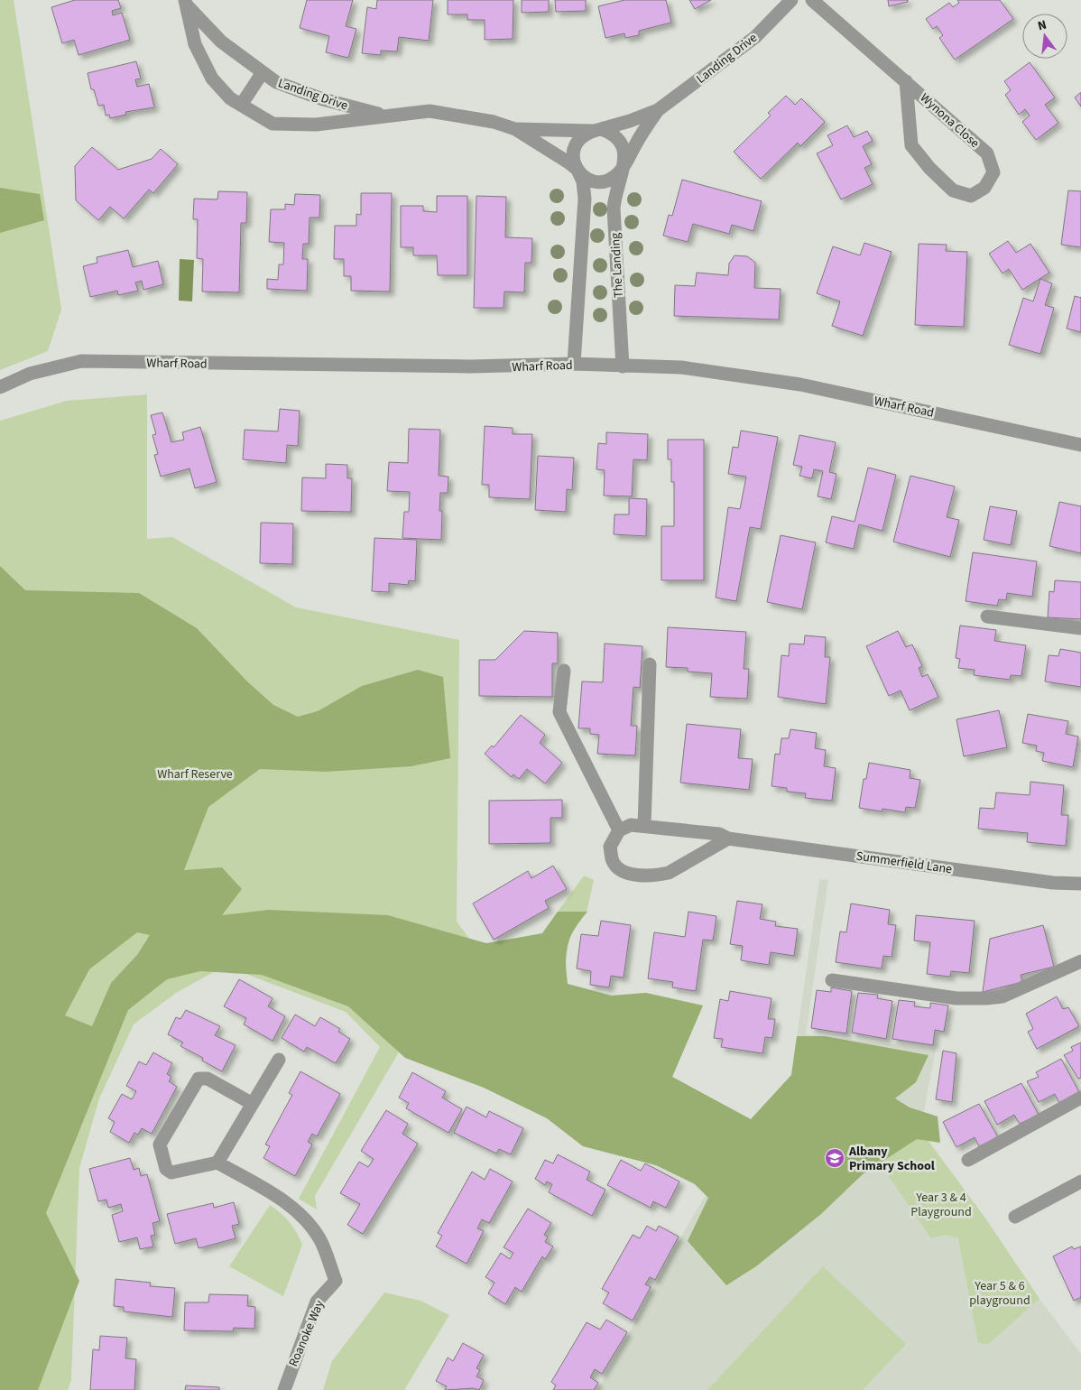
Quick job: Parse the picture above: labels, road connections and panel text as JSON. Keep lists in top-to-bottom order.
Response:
{
  "streets": {
    "street": [
      "Landing Drive",
      "Wynona Close",
      "The Landing",
      "Wharf Road",
      "Summerfield Lane",
      "Roanoke Way"
    ]
  },
  "crossings": [
    ["Landing Drive", "The Landing"],
    ["The Landing", "Wharf Road"]
  ],
  "parks": ["Wharf Reserve", "Year 3 & 4 Playground", "Year 5 & 6 playground"],
  "places": {
    "school or university": ["Albany Primary School"]
  },
  "north": "top"
}
